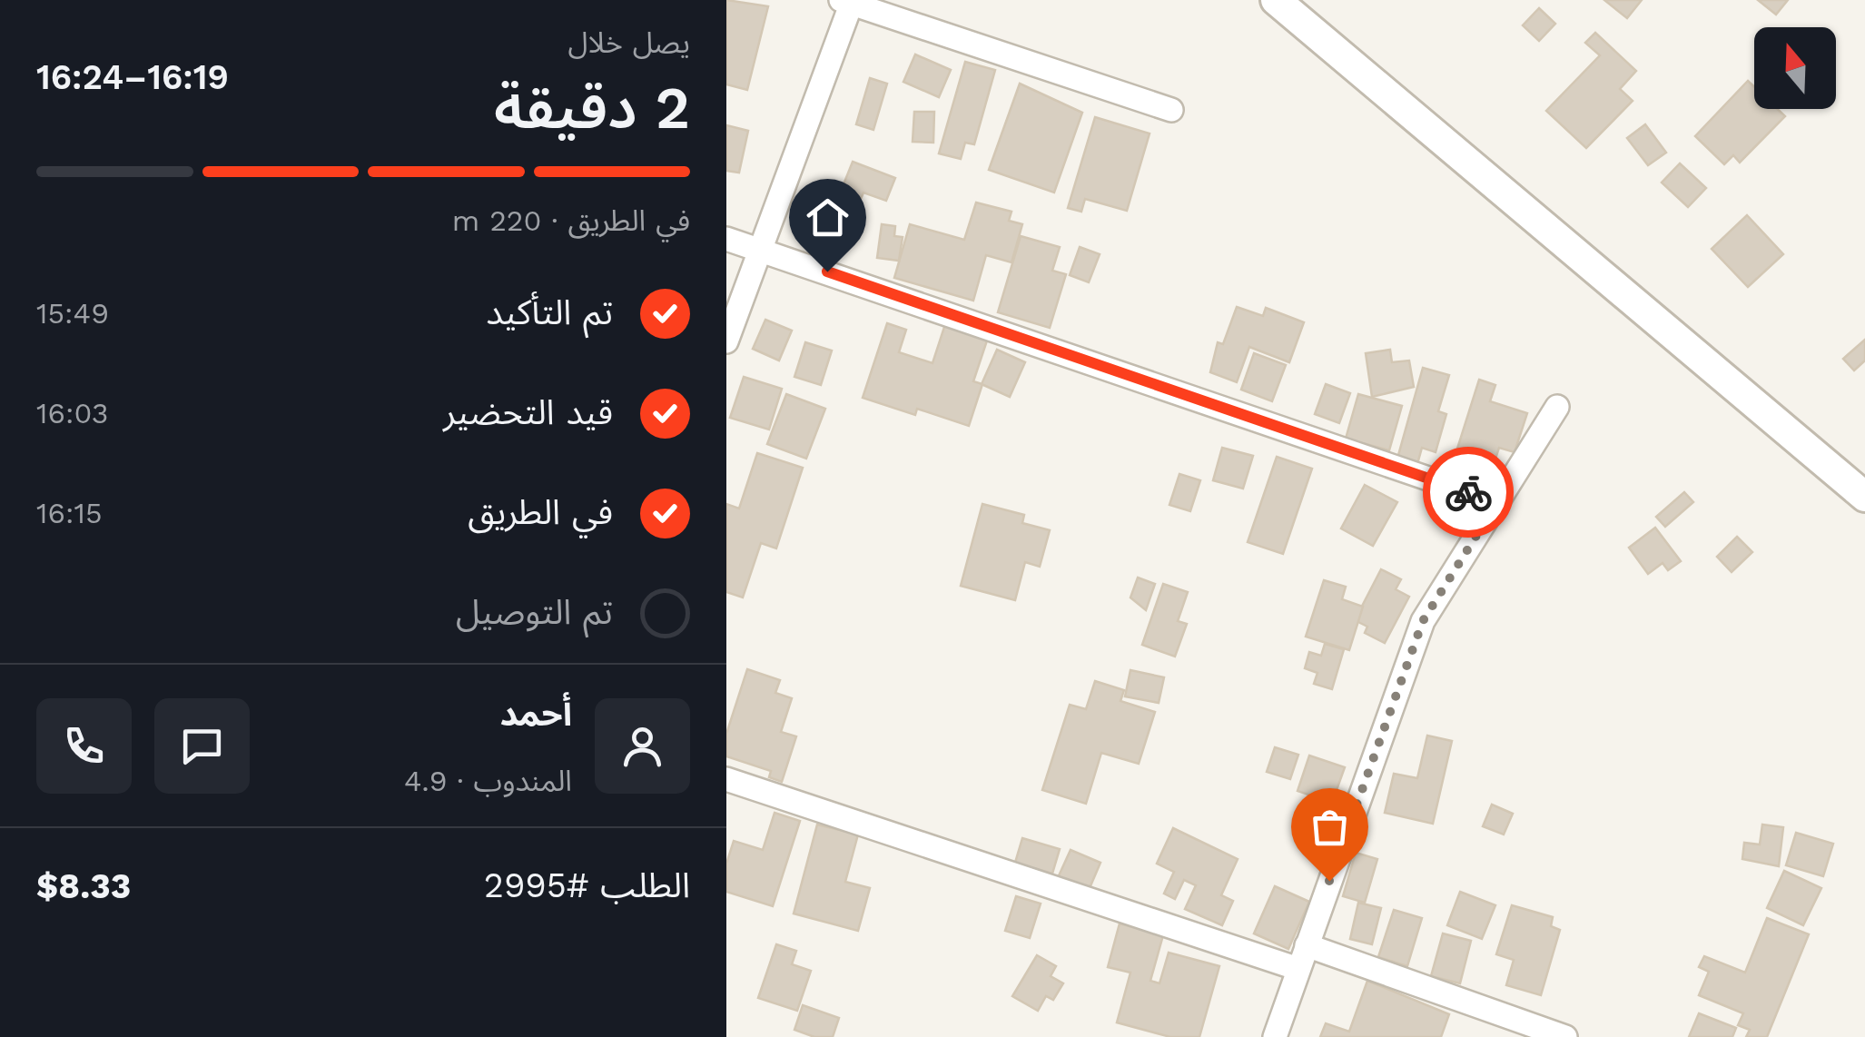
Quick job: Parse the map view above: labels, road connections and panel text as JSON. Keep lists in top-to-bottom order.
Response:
{
  "north": "top",
  "page": {
    "heading": ["2 دقيقة", "يصل خلال", "16:19–16:24"],
    "panel": [
      "أحمد",
      "المندوب · 4.9",
      "الطلب #2995",
      "$8.33"
    ],
    "bar": "في الطريق · 220 m",
    "list": [
      ["تم التأكيد", "15:49"],
      ["قيد التحضير", "16:03"],
      ["في الطريق", "16:15"],
      "تم التوصيل"
    ]
  }
}
